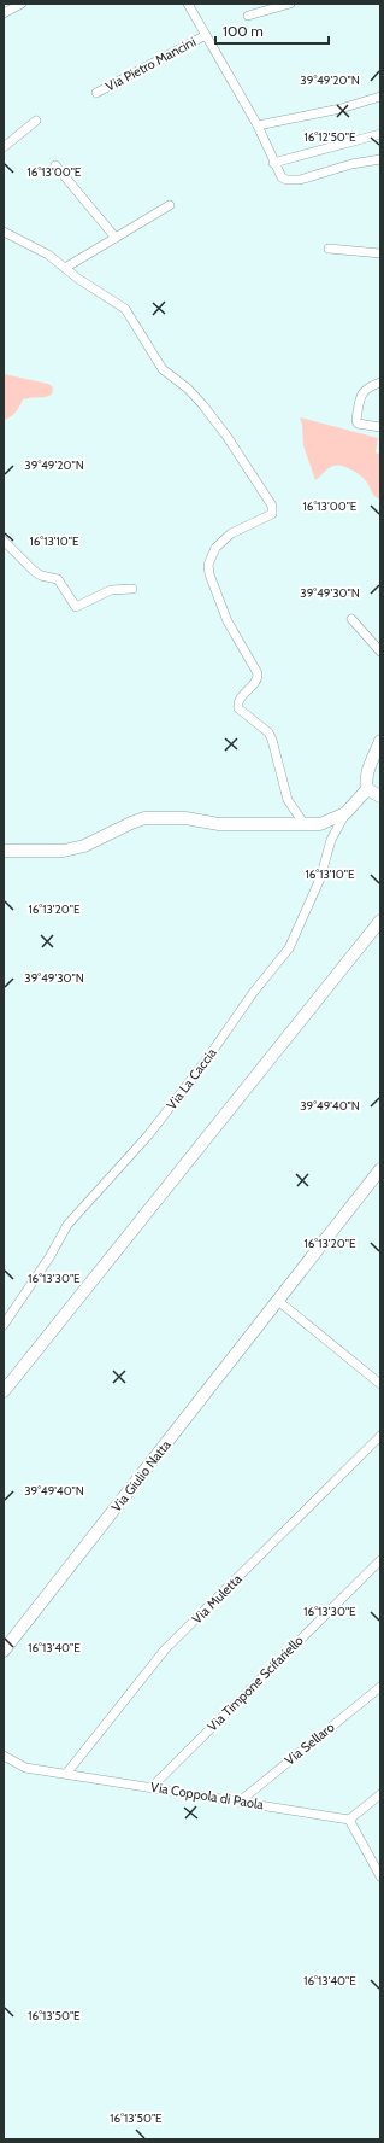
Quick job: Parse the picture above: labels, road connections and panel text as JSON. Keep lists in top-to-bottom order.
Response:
{
  "streets": {
    "street": [
      "Via Pietro Mancini",
      "Via La Caccia",
      "Via Giulio Natta",
      "Via Muletta",
      "Via Timpone Scifariello",
      "Via Sellaro",
      "Via Coppola di Paola"
    ]
  },
  "crossings": [
    ["Via Muletta", "Via Coppola di Paola"],
    ["Via Timpone Scifariello", "Via Coppola di Paola"],
    ["Via Sellaro", "Via Coppola di Paola"]
  ],
  "scale_bar": "100 m",
  "coordinates": [
    "39°49'20\"N",
    "16°12'50\"E",
    "16°13'00\"E",
    "16°13'10\"E",
    "39°49'30\"N",
    "16°13'20\"E",
    "39°49'40\"N",
    "16°13'30\"E",
    "16°13'40\"E",
    "16°13'50\"E"
  ]
}
